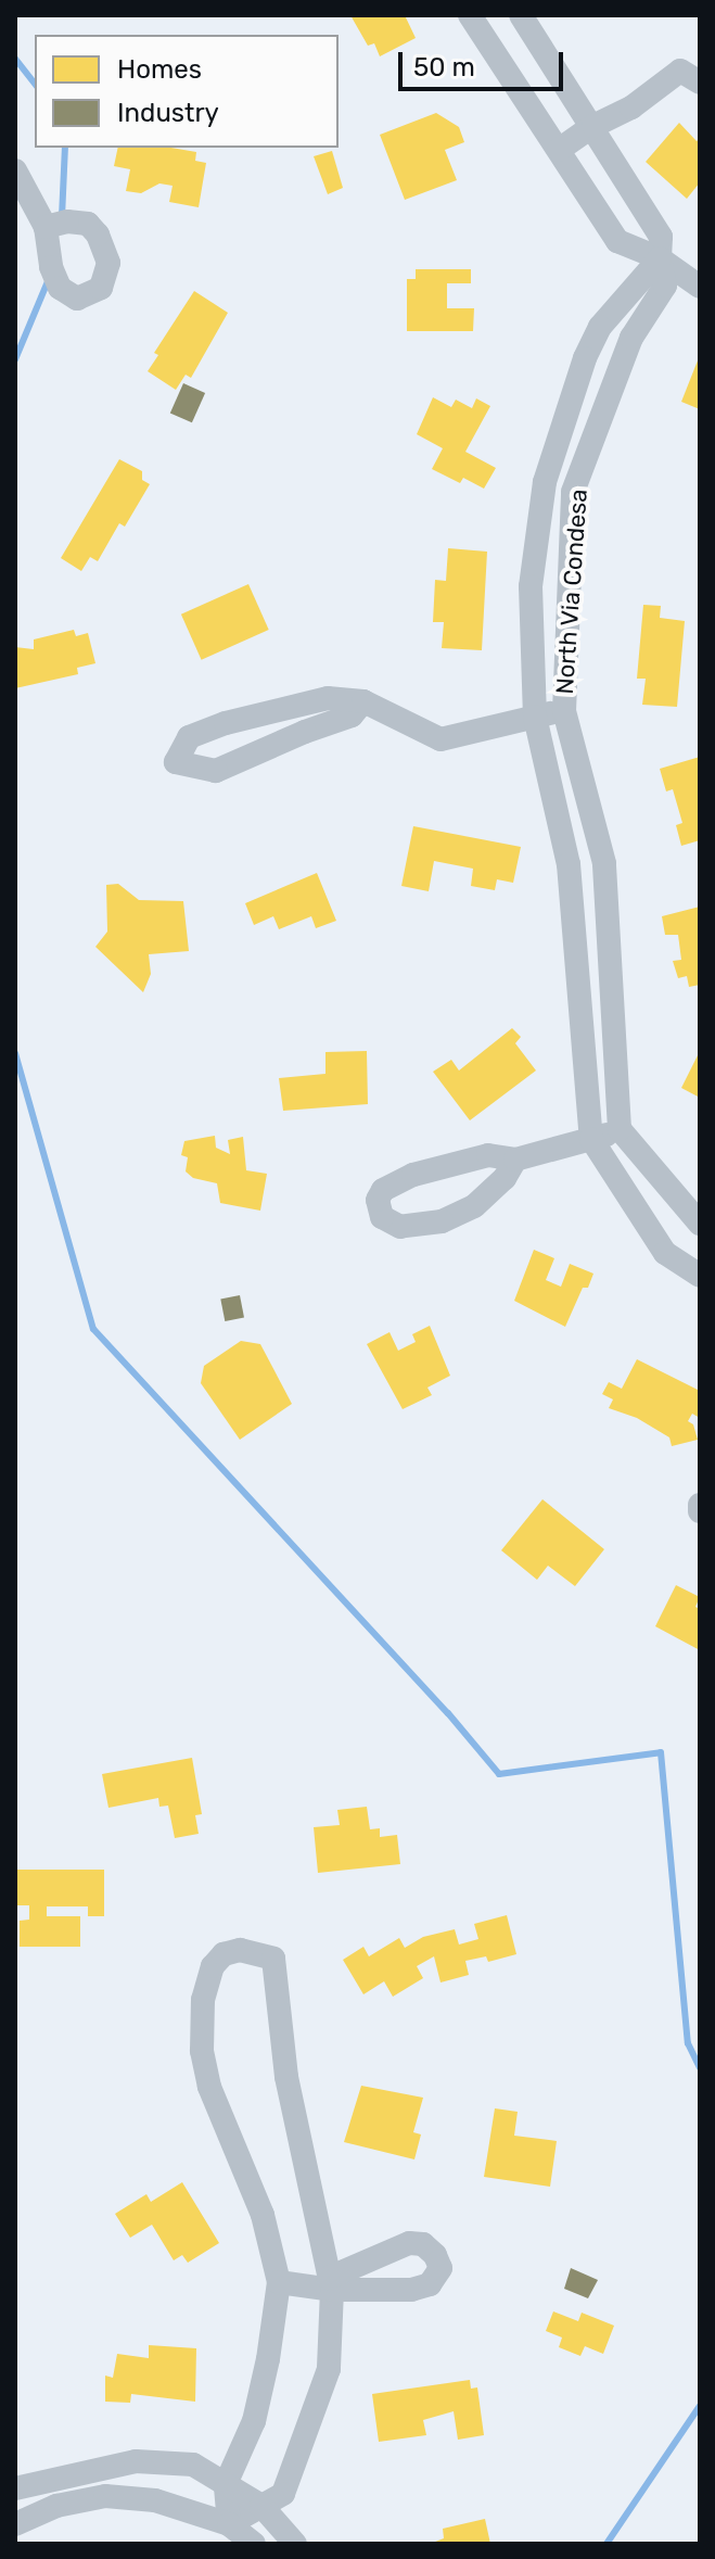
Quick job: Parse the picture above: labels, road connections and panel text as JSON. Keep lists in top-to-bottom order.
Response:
{
  "streets": {
    "street": ["North Via Condesa"]
  },
  "legend": ["Homes", "Industry"],
  "scale_bar": "50 m"
}
